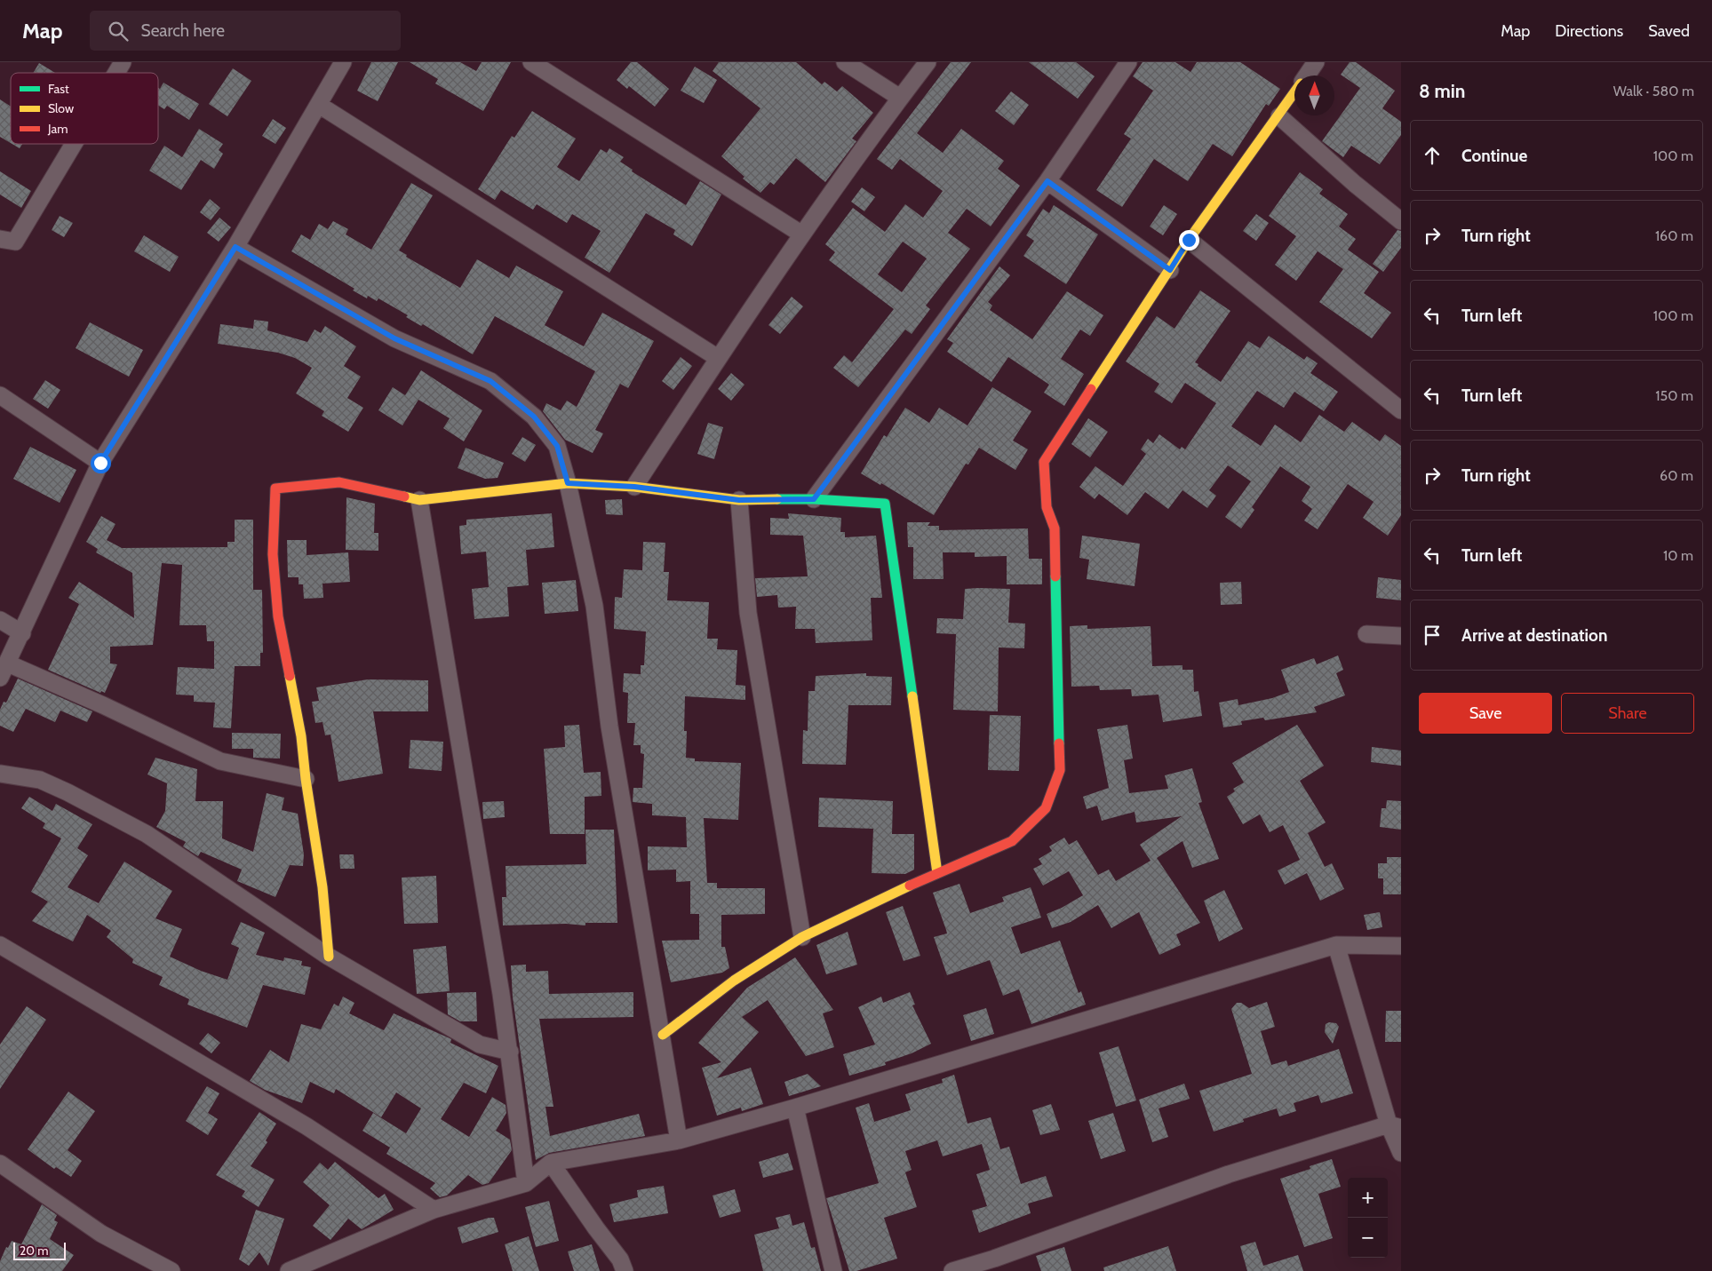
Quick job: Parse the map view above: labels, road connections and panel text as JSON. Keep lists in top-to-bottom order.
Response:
{
  "legend": ["Fast", "Slow", "Jam"],
  "scale_bar": "20 m",
  "north": "top",
  "page": {
    "header": "Map",
    "search": "Search here",
    "nav": ["Map", "Directions", "Saved"],
    "heading": ["8 min", "Walk · 580 m"],
    "list": [
      ["Continue", "100 m"],
      ["Turn right", "160 m"],
      ["Turn left", "100 m"],
      ["Turn left", "150 m"],
      ["Turn right", "60 m"],
      ["Turn left", "10 m"],
      "Arrive at destination"
    ],
    "buttons": ["Save", "Share"],
    "map_buttons": ["+", "−"],
    "scale": "20 m"
  }
}
